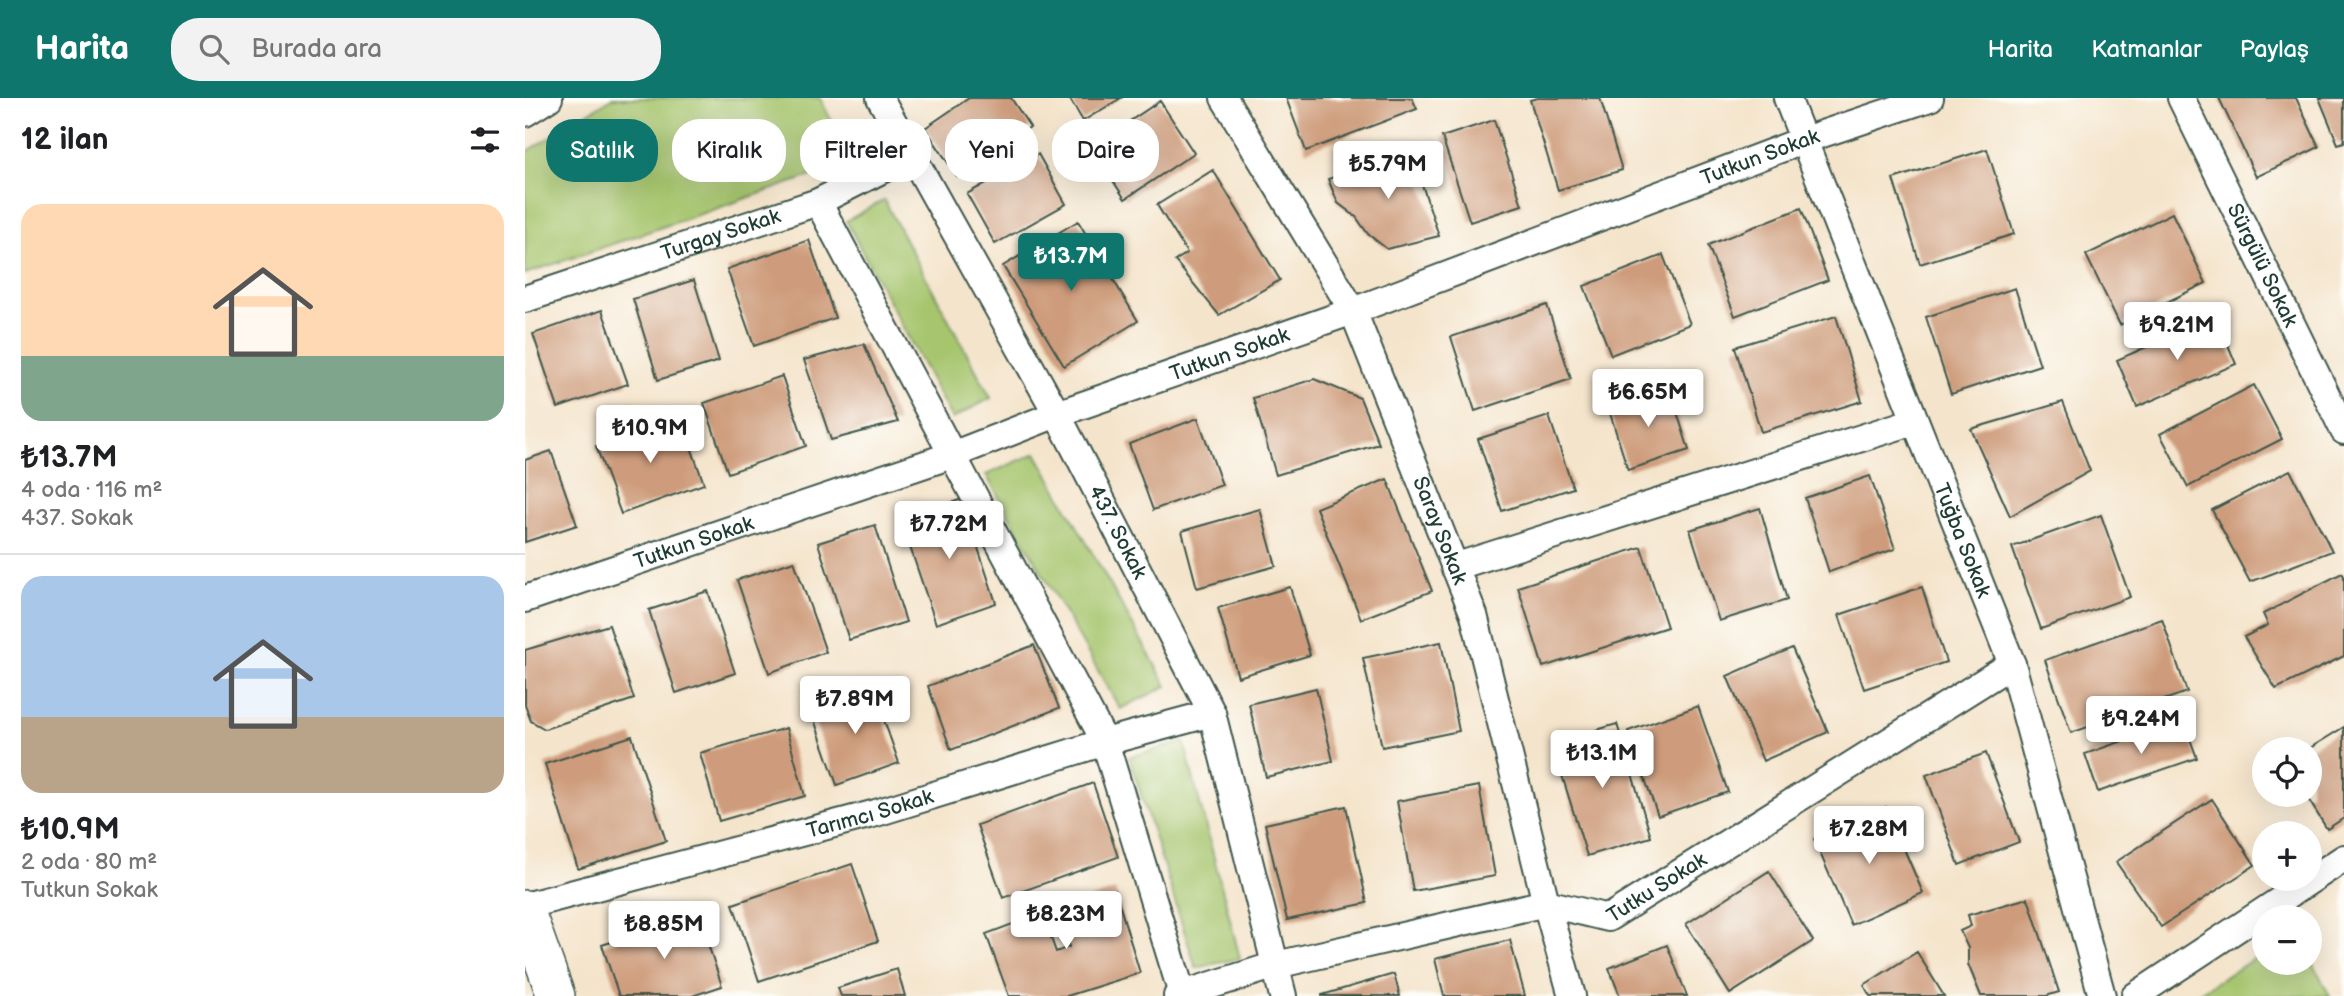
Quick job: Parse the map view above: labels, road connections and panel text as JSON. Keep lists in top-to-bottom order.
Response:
{
  "streets": {
    "street": [
      "Tutkun Sokak",
      "Turgay Sokak",
      "Sürgülü Sokak",
      "Saray Sokak",
      "437. Sokak",
      "Tuğba Sokak",
      "Tarımcı Sokak",
      "Tutku Sokak"
    ]
  },
  "crossings": [
    ["Tutkun Sokak", "Saray Sokak"],
    ["Tutkun Sokak", "437. Sokak"],
    ["Tutkun Sokak", "Tuğba Sokak"],
    ["Saray Sokak", "Tutku Sokak"],
    ["437. Sokak", "Tarımcı Sokak"],
    ["437. Sokak", "Tutku Sokak"],
    ["Tuğba Sokak", "Tutku Sokak"]
  ],
  "page": {
    "header": "Harita",
    "search": "Burada ara",
    "nav": ["Harita", "Katmanlar", "Paylaş"],
    "heading": "12 ilan",
    "chip": [
      "Satılık",
      "Kiralık",
      "Filtreler",
      "Yeni",
      "Daire"
    ],
    "price": [
      "₺5.79M",
      "₺13.7M",
      "₺9.21M",
      "₺6.65M",
      "₺10.9M",
      "₺7.72M",
      "₺7.89M",
      "₺9.24M",
      "₺13.1M",
      "₺7.28M",
      "₺8.23M",
      "₺8.85M"
    ],
    "list": [
      {
        "name": "₺13.7M",
        "note": "4 oda · 116 m² · 437. Sokak"
      },
      {
        "name": "₺10.9M",
        "note": "2 oda · 80 m² · Tutkun Sokak"
      }
    ],
    "map_buttons": ["+", "−"]
  }
}
